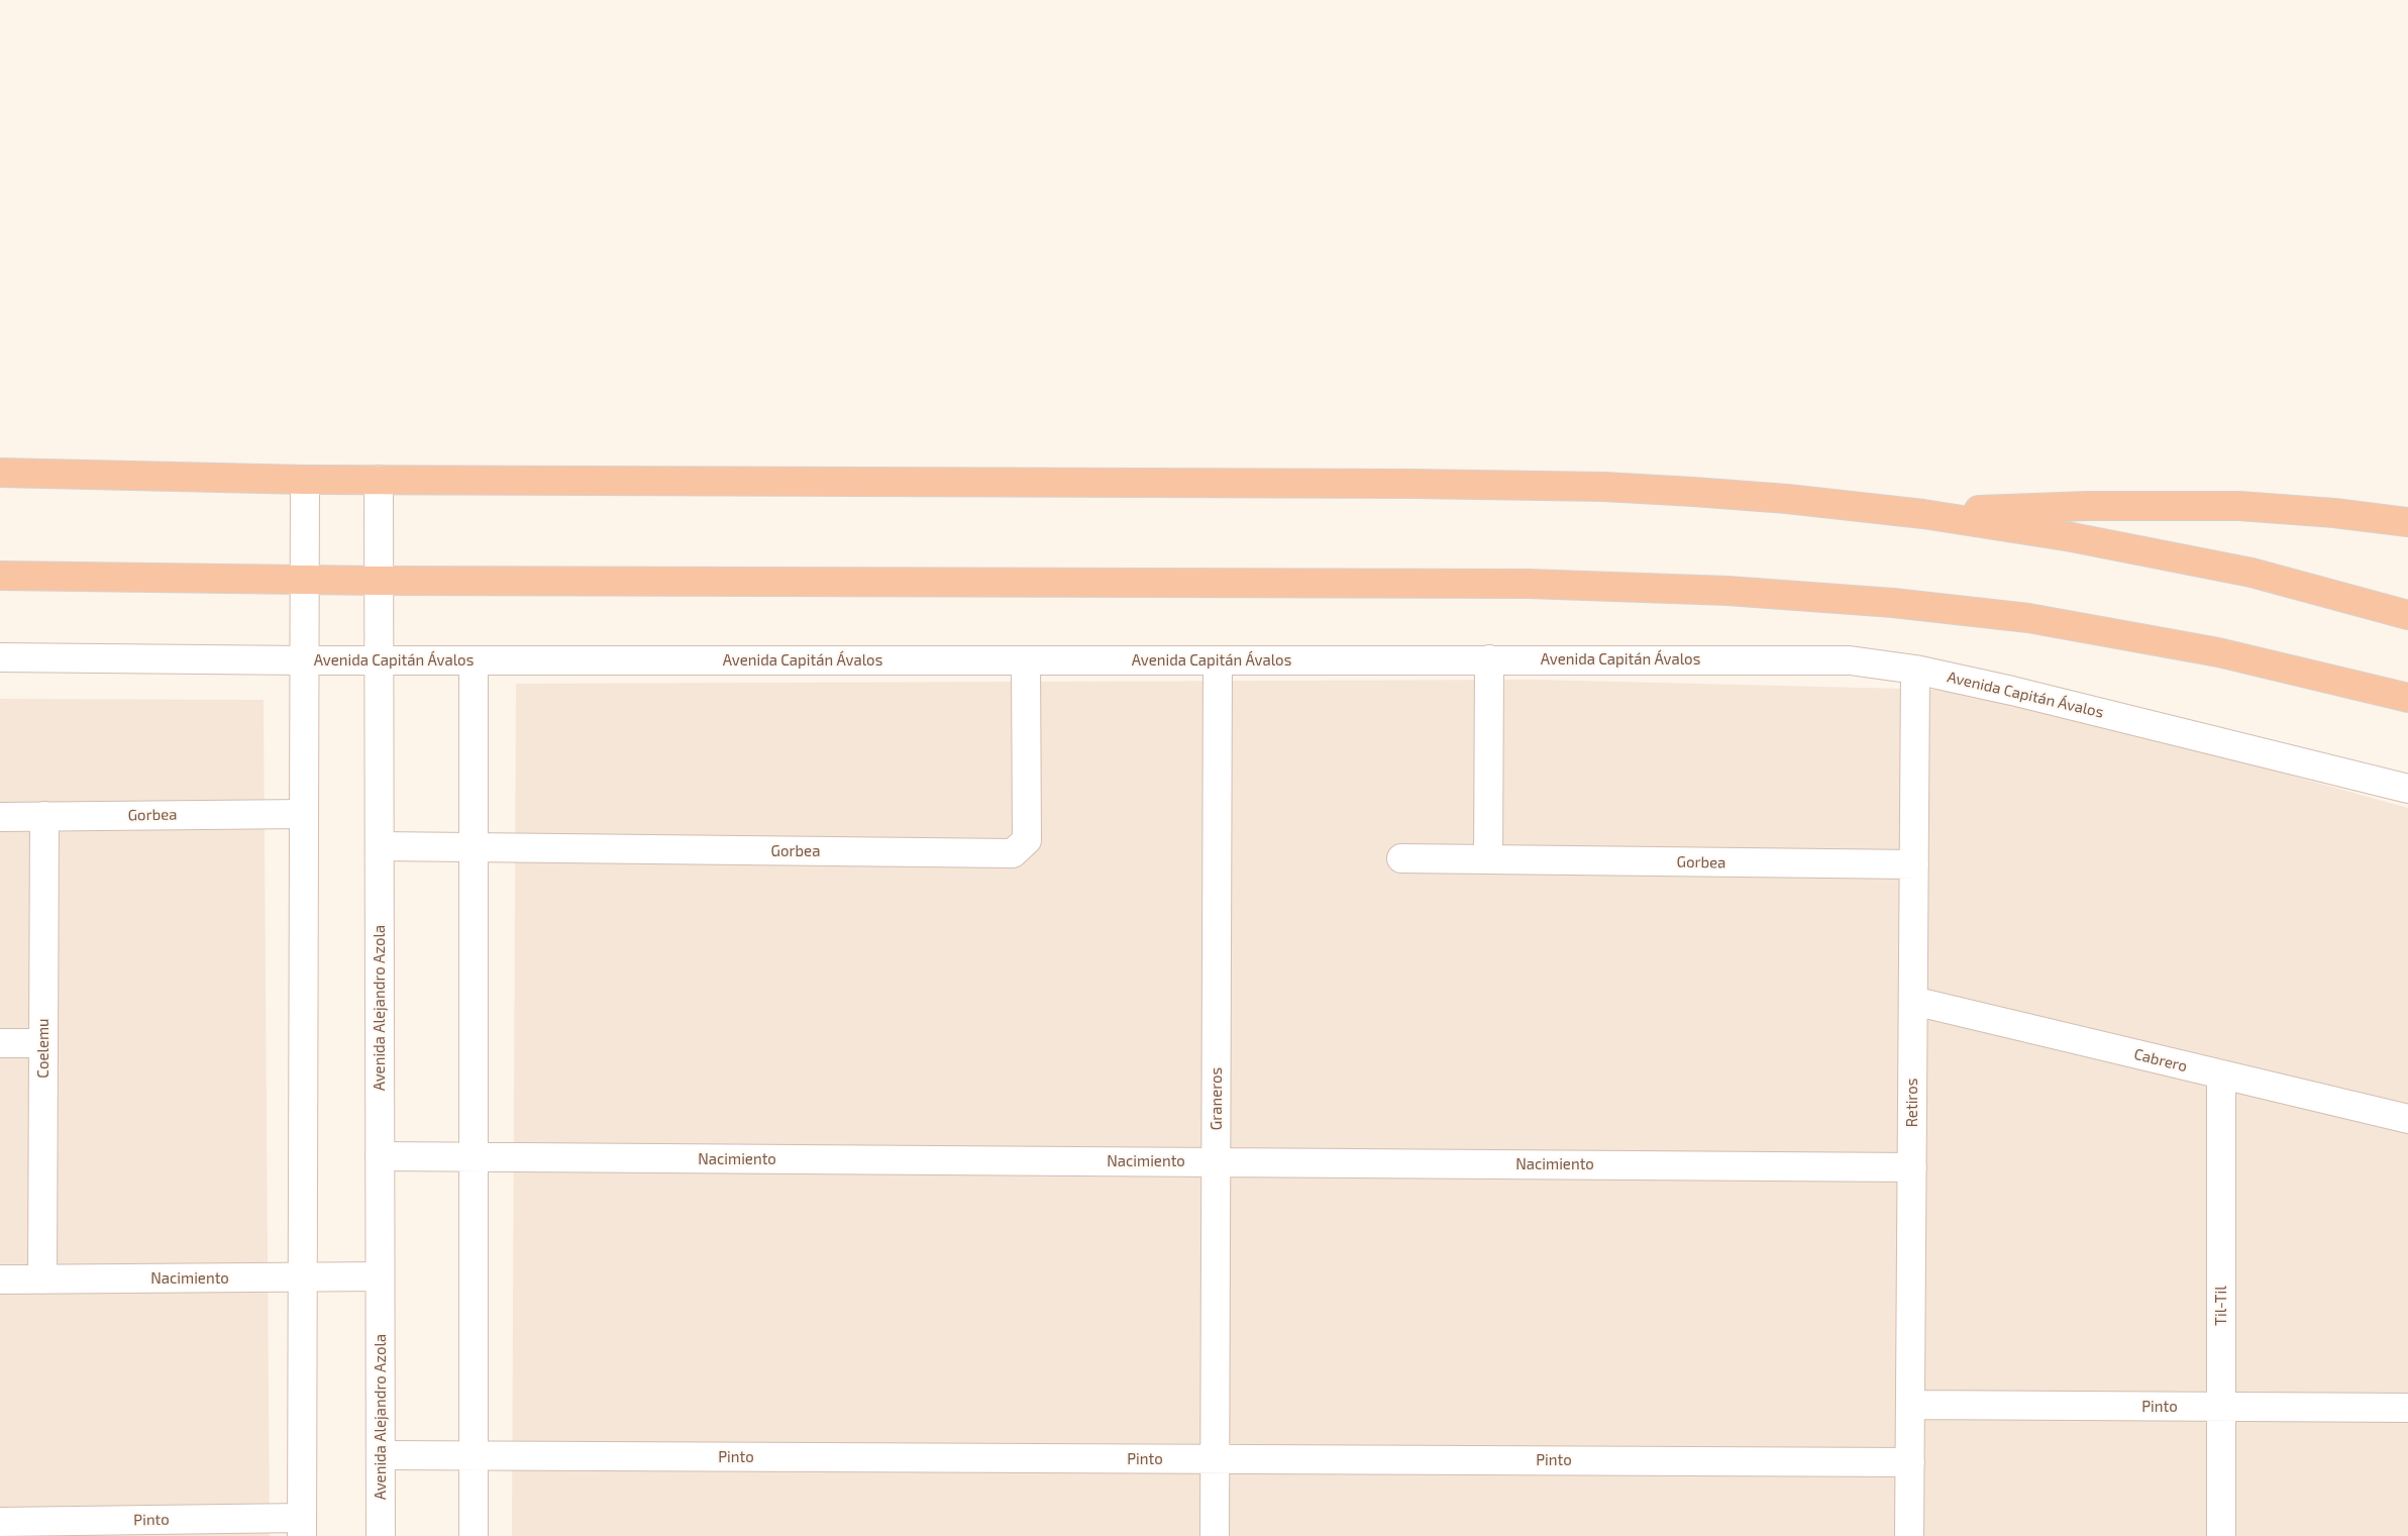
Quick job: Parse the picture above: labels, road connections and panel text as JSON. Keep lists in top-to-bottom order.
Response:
{
  "streets": {
    "street": [
      "Avenida Capitán Ávalos",
      "Gorbea",
      "Avenida Alejandro Azola",
      "Coelemu",
      "Cabrero",
      "Graneros",
      "Retiros",
      "Nacimiento",
      "Til-Til",
      "Pinto"
    ]
  },
  "crossings": [
    ["Avenida Capitán Ávalos", "Gorbea"],
    ["Avenida Capitán Ávalos", "Avenida Alejandro Azola"],
    ["Avenida Capitán Ávalos", "Graneros"],
    ["Avenida Capitán Ávalos", "Retiros"],
    ["Gorbea", "Avenida Alejandro Azola"],
    ["Gorbea", "Coelemu"],
    ["Gorbea", "Retiros"],
    ["Avenida Alejandro Azola", "Nacimiento"],
    ["Avenida Alejandro Azola", "Pinto"],
    ["Coelemu", "Nacimiento"],
    ["Cabrero", "Retiros"],
    ["Cabrero", "Til-Til"],
    ["Graneros", "Nacimiento"],
    ["Graneros", "Pinto"],
    ["Retiros", "Nacimiento"],
    ["Retiros", "Pinto"],
    ["Til-Til", "Pinto"]
  ]
}
